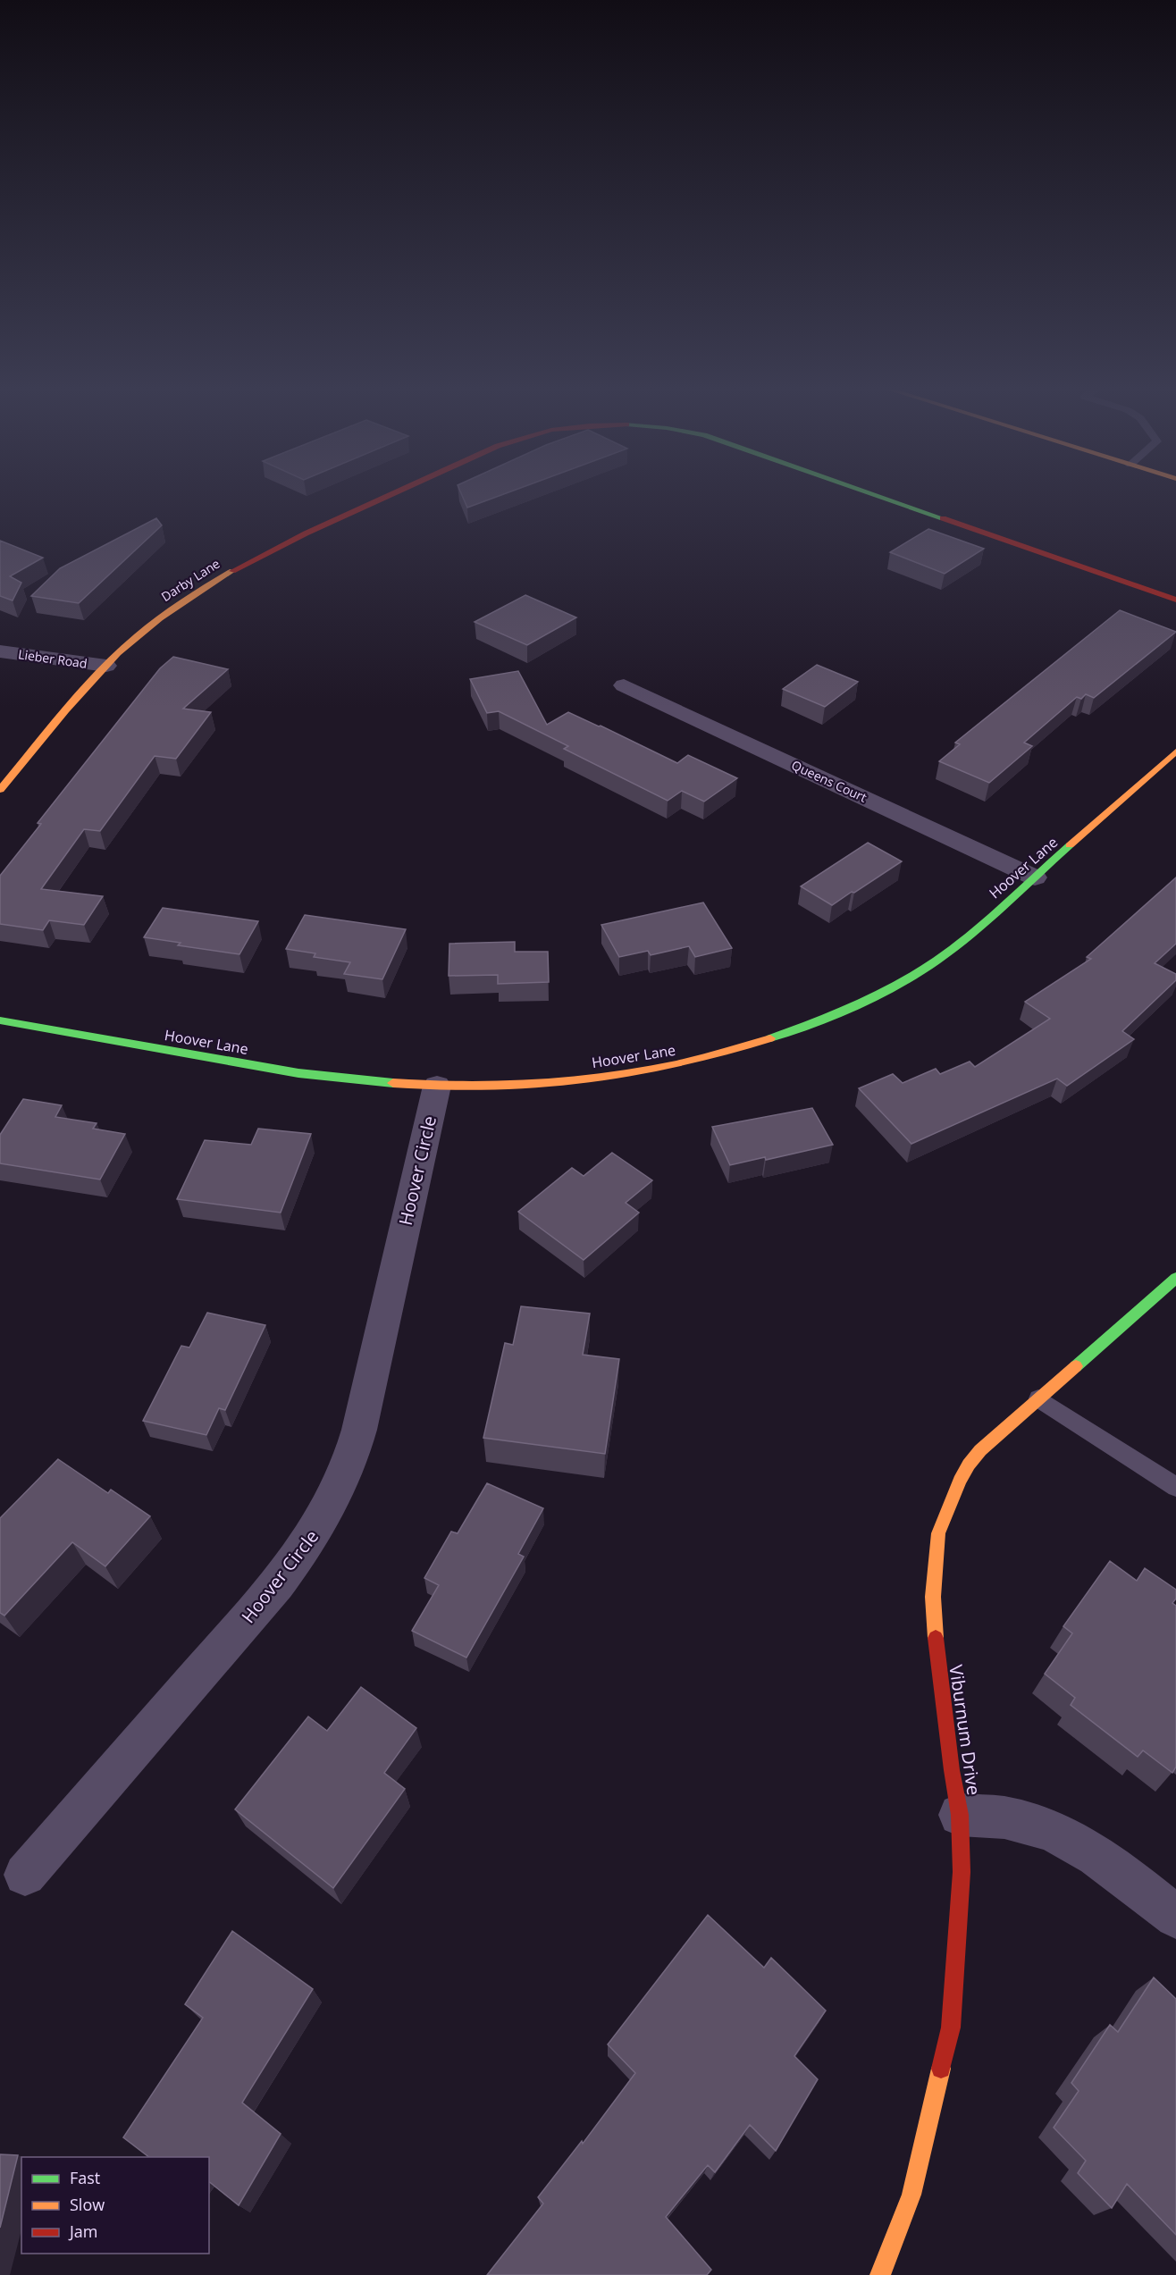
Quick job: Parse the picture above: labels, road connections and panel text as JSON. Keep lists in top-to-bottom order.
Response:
{
  "streets": {
    "street": [
      "Darby Lane",
      "Lieber Road",
      "Queens Court",
      "Hoover Lane",
      "Hoover Circle",
      "Viburnum Drive"
    ]
  },
  "crossings": [
    ["Darby Lane", "Lieber Road"],
    ["Queens Court", "Hoover Lane"],
    ["Hoover Lane", "Hoover Circle"]
  ],
  "legend": ["Fast", "Slow", "Jam"]
}
